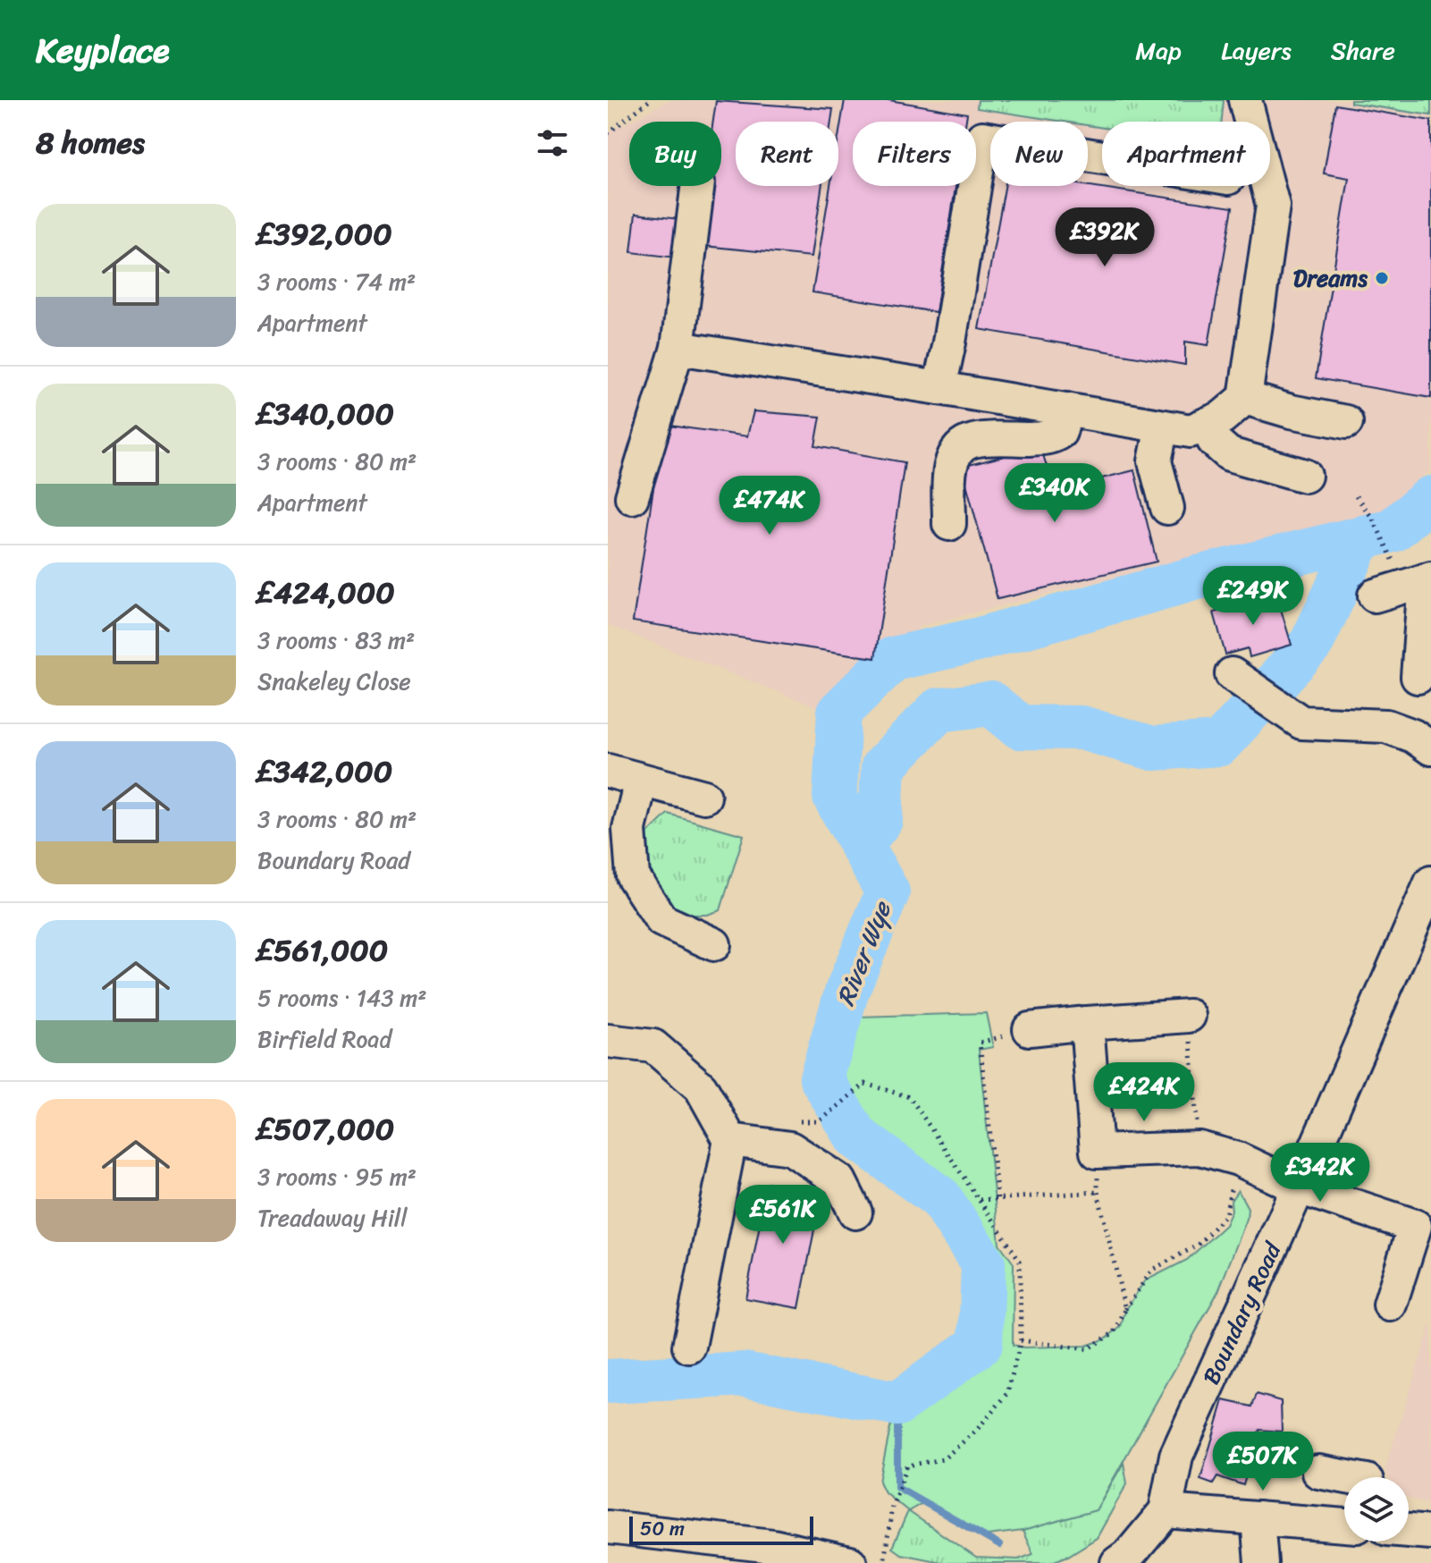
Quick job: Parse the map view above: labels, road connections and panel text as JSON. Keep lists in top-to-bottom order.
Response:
{
  "streets": {
    "street": ["Boundary Road"]
  },
  "water": ["River Wye"],
  "places": ["Dreams"],
  "scale_bar": "50 m",
  "page": {
    "header": "Keyplace",
    "nav": ["Map", "Layers", "Share"],
    "heading": "8 homes",
    "chip": [
      "Buy",
      "Rent",
      "Filters",
      "New",
      "Apartment"
    ],
    "list": [
      {
        "name": "£392,000",
        "note": "3 rooms · 74 m² · Apartment"
      },
      {
        "name": "£340,000",
        "note": "3 rooms · 80 m² · Apartment"
      },
      {
        "name": "£424,000",
        "note": "3 rooms · 83 m² · Snakeley Close"
      },
      {
        "name": "£342,000",
        "note": "3 rooms · 80 m² · Boundary Road"
      },
      {
        "name": "£561,000",
        "note": "5 rooms · 143 m² · Birfield Road"
      },
      {
        "name": "£507,000",
        "note": "3 rooms · 95 m² · Treadaway Hill"
      }
    ],
    "price": [
      "£392K",
      "£340K",
      "£474K",
      "£249K",
      "£424K",
      "£342K",
      "£561K",
      "£507K"
    ],
    "scale": "50 m"
  }
}
